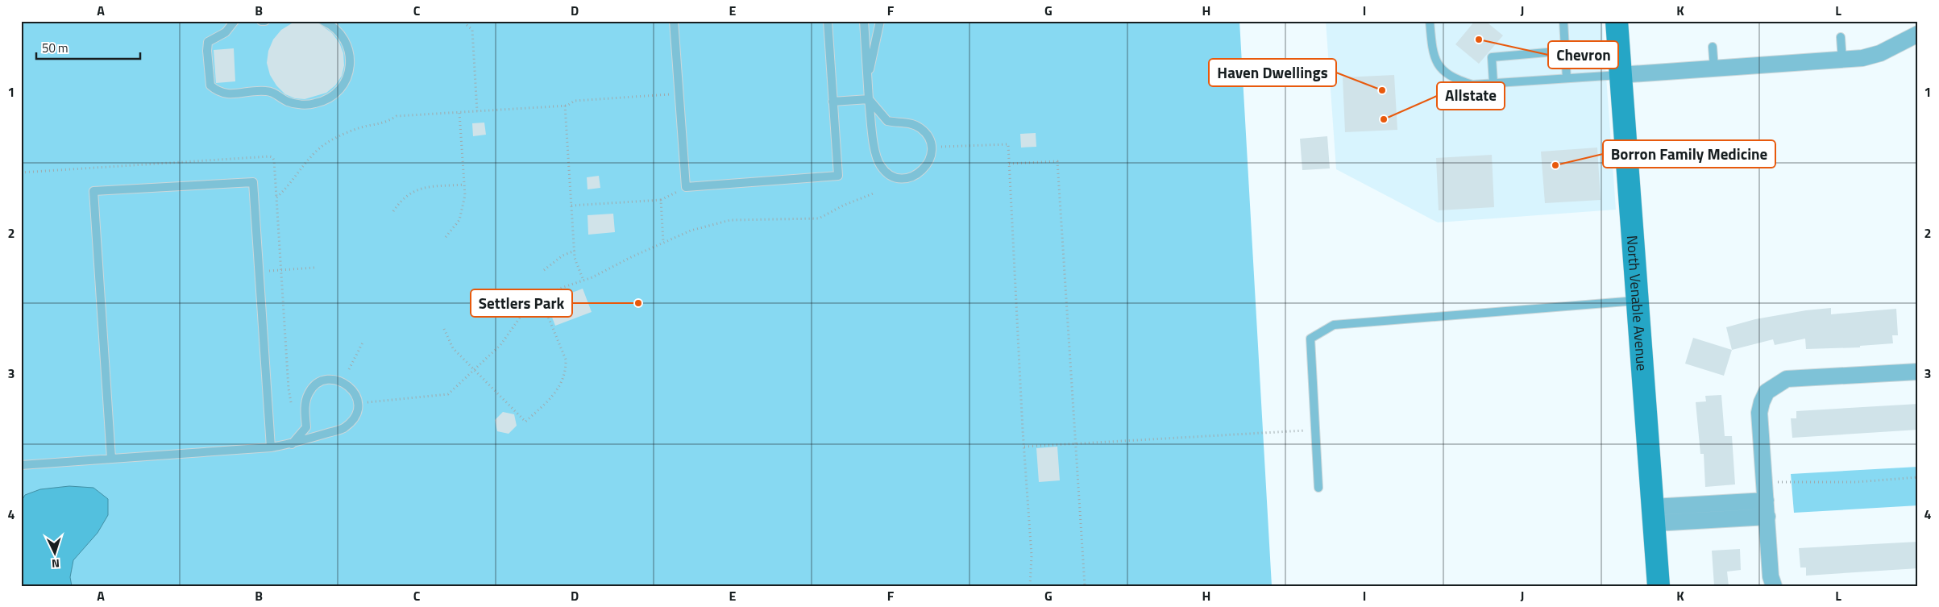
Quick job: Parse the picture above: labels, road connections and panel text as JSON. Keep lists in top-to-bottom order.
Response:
{
  "streets": {
    "street": ["North Venable Avenue"]
  },
  "places": [
    "Chevron",
    "Haven Dwellings",
    "Allstate",
    "Borron Family Medicine",
    "Settlers Park"
  ],
  "scale_bar": "50 m",
  "north": "bottom",
  "grid": {
    "columns": [
      "A",
      "B",
      "C",
      "D",
      "E",
      "F",
      "G",
      "H",
      "I",
      "J",
      "K",
      "L"
    ],
    "rows": [
      "1",
      "2",
      "3",
      "4"
    ]
  }
}
